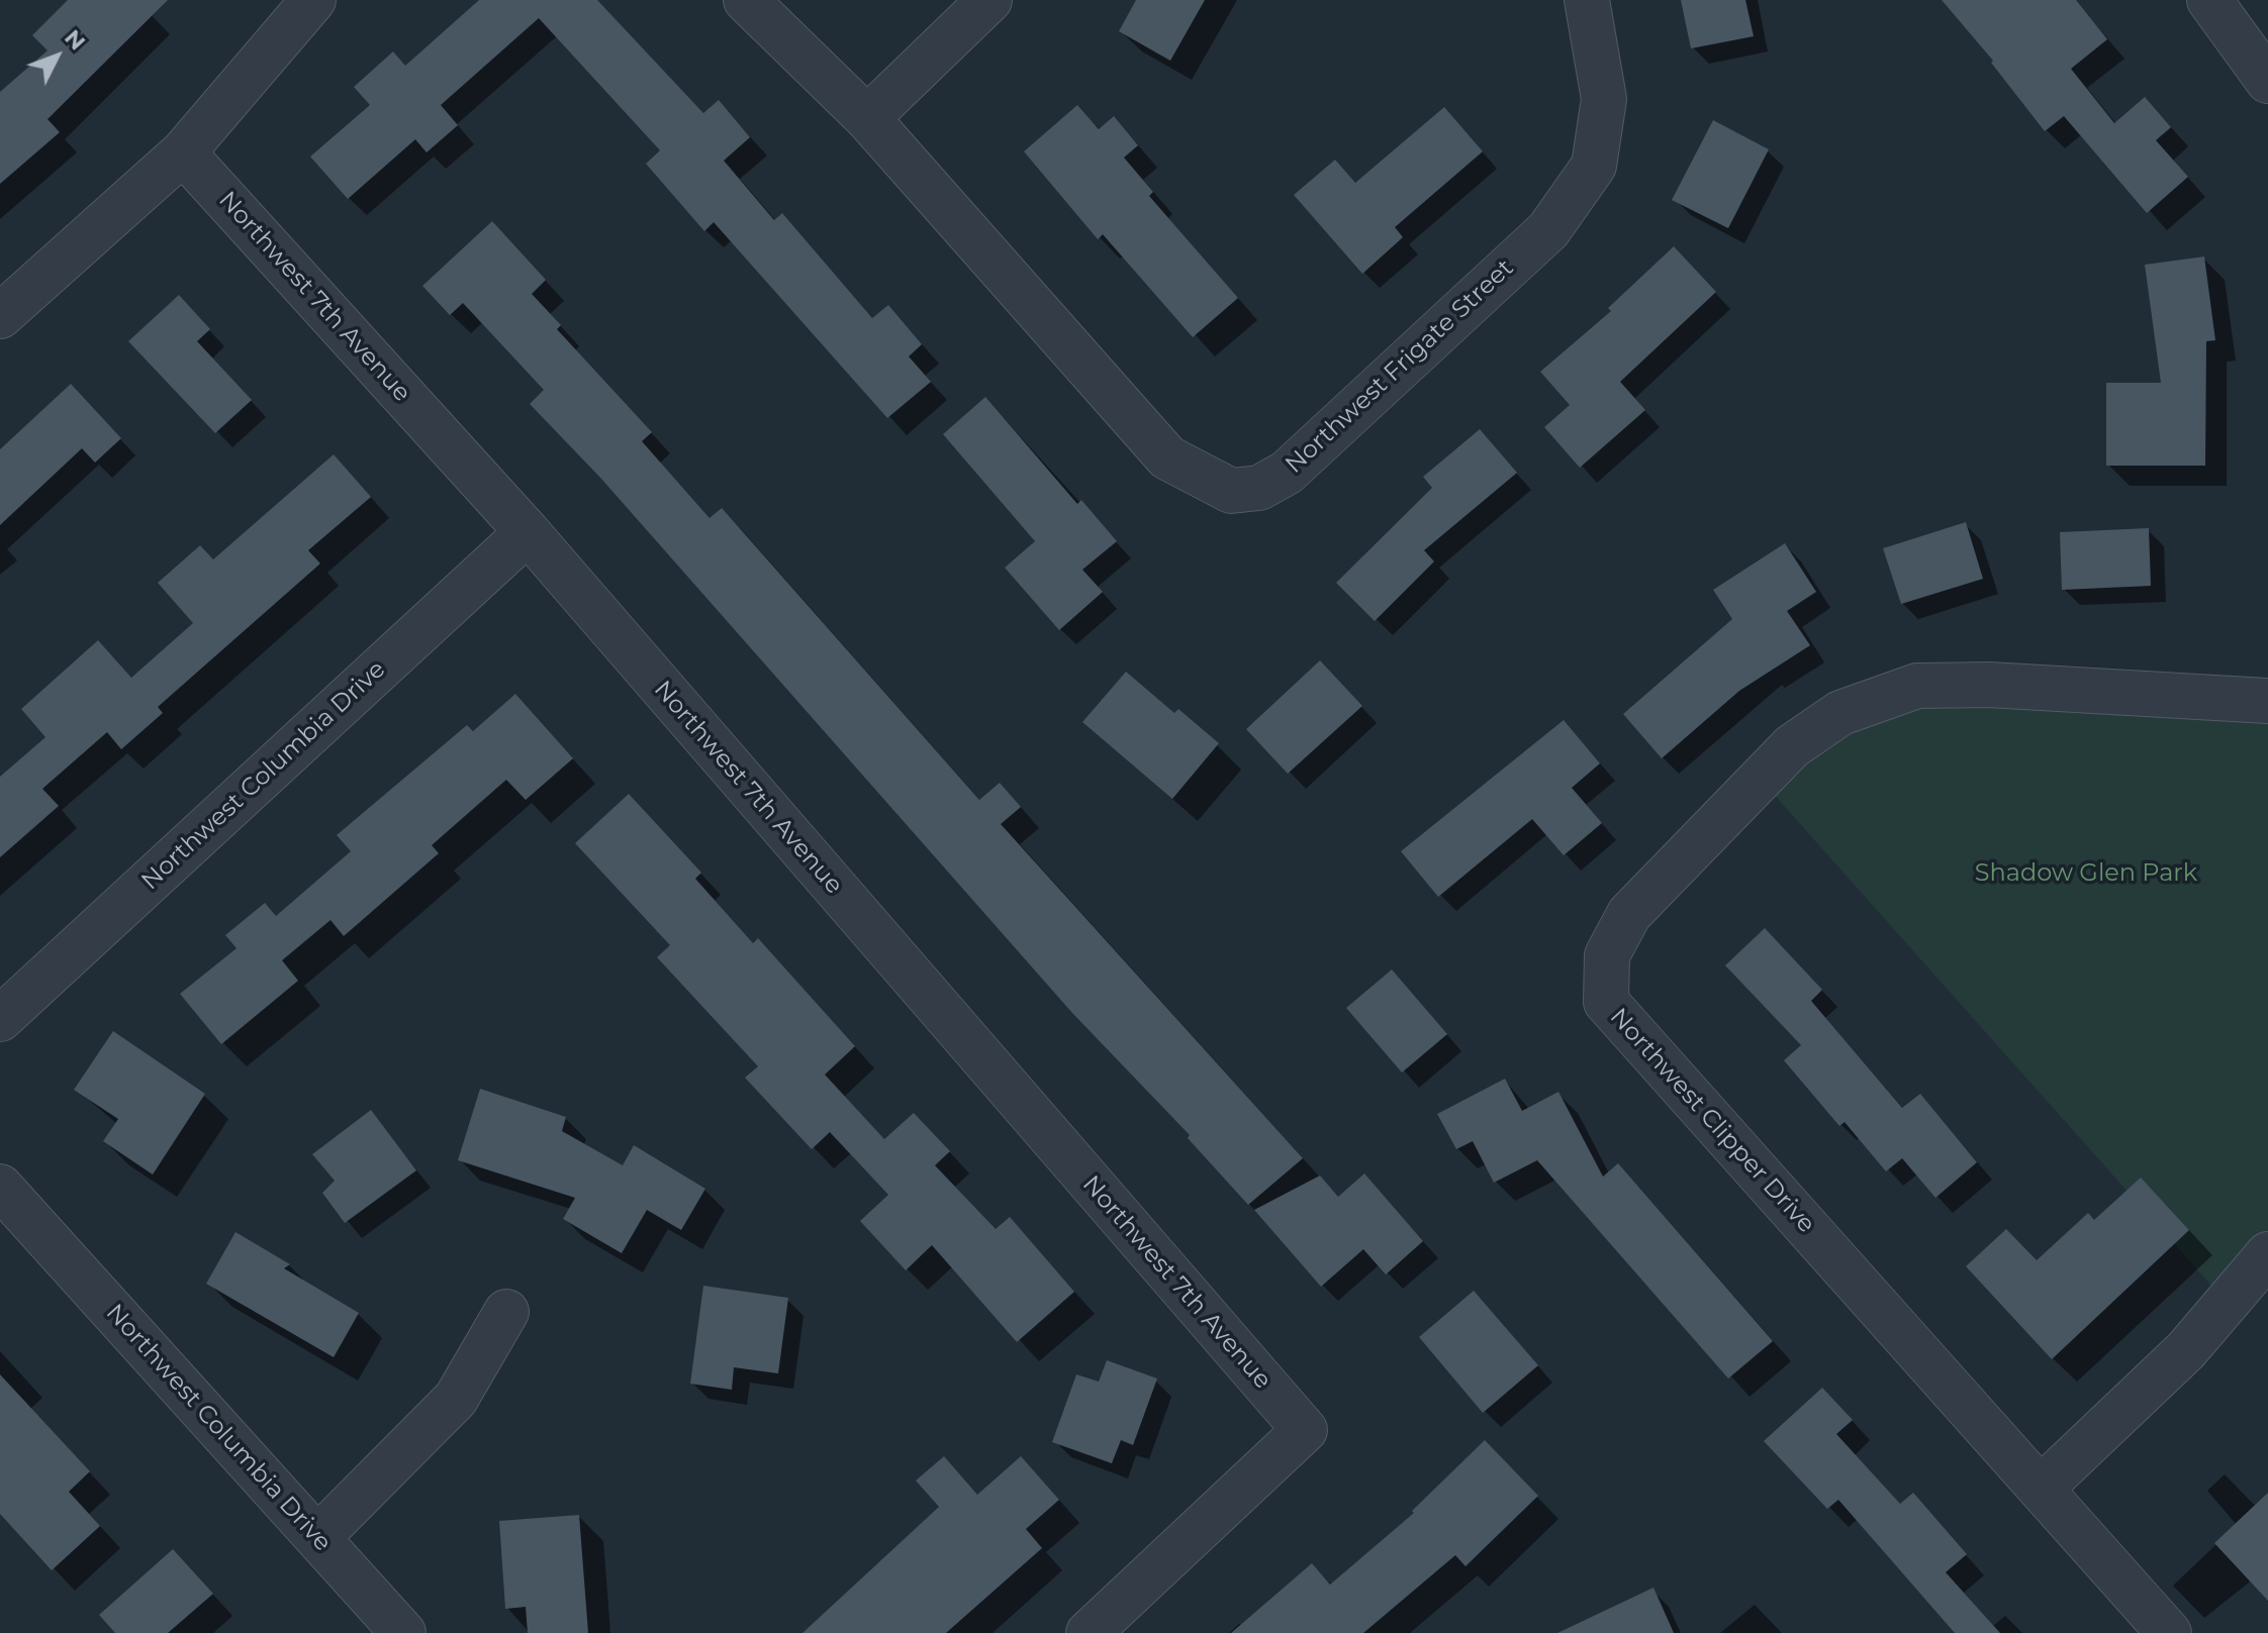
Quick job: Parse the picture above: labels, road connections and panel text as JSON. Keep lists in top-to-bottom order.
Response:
{
  "streets": {
    "street": [
      "Northwest 7th Avenue",
      "Northwest Frigate Street",
      "Northwest Columbia Drive",
      "Northwest Clipper Drive"
    ]
  },
  "crossings": [
    ["Northwest 7th Avenue", "Northwest Columbia Drive"]
  ],
  "parks": ["Shadow Glen Park"],
  "north": "top right"
}
